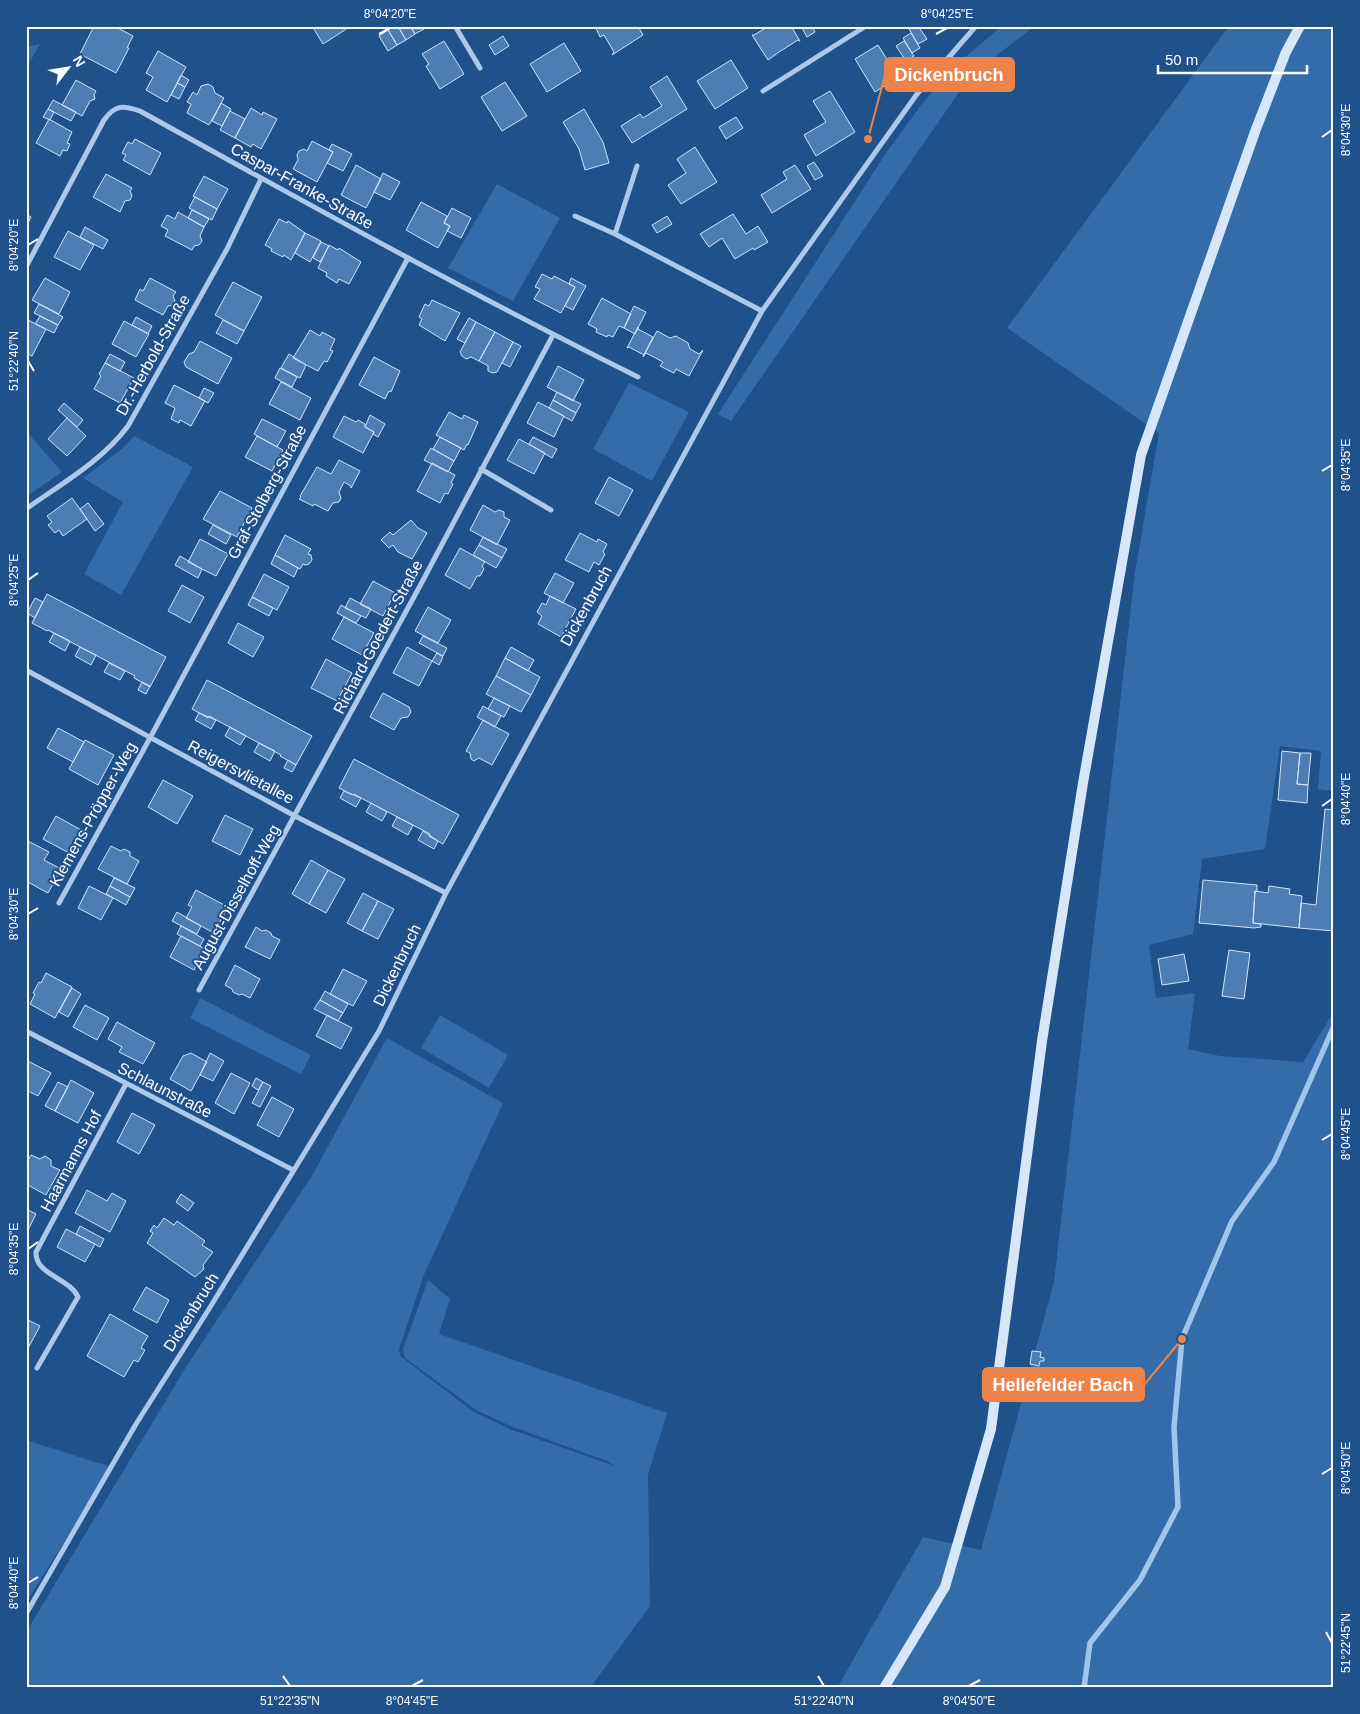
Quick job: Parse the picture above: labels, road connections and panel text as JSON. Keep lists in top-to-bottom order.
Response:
{
  "streets": {
    "street": [
      "Caspar-Franke-Straße",
      "Dr.-Herbold-Straße",
      "Graf-Stolberg-Straße",
      "Dickenbruch",
      "Richard-Goedert-Straße",
      "Reigersvlietallee",
      "Klemens-Pröpper-Weg",
      "August-Disselhoff-Weg",
      "Schlaunstraße",
      "Haarmanns Hof"
    ]
  },
  "crossings": [
    ["Caspar-Franke-Straße", "Dr.-Herbold-Straße"],
    ["Caspar-Franke-Straße", "Graf-Stolberg-Straße"],
    ["Caspar-Franke-Straße", "Richard-Goedert-Straße"],
    ["Graf-Stolberg-Straße", "Reigersvlietallee"],
    ["Graf-Stolberg-Straße", "Klemens-Pröpper-Weg"],
    ["Dickenbruch", "Reigersvlietallee"],
    ["Dickenbruch", "Schlaunstraße"],
    ["Richard-Goedert-Straße", "Reigersvlietallee"],
    ["Richard-Goedert-Straße", "August-Disselhoff-Weg"],
    ["Reigersvlietallee", "Klemens-Pröpper-Weg"],
    ["Reigersvlietallee", "August-Disselhoff-Weg"],
    ["Schlaunstraße", "Haarmanns Hof"]
  ],
  "places": ["Dickenbruch", "Hellefelder Bach"],
  "scale_bar": "50 m",
  "north": "top right",
  "coordinates": [
    "8°04'20\"E",
    "8°04'25\"E",
    "8°04'30\"E",
    "51°22'40\"N",
    "8°04'35\"E",
    "8°04'40\"E",
    "8°04'45\"E",
    "8°04'50\"E",
    "51°22'45\"N",
    "51°22'35\"N"
  ]
}
